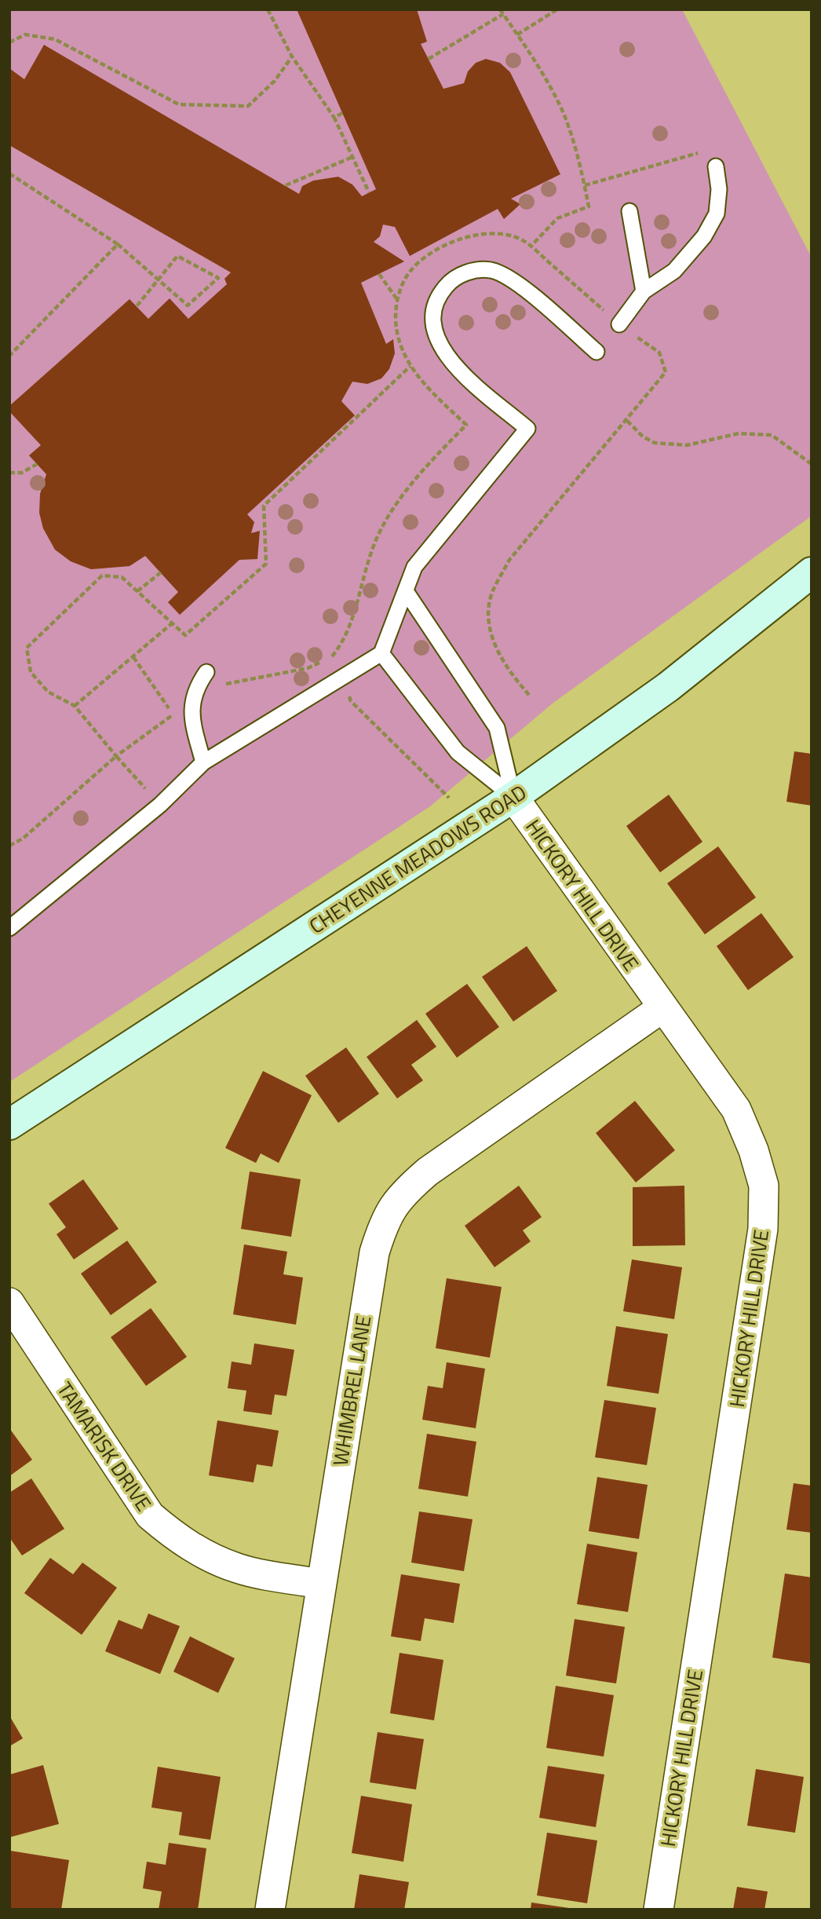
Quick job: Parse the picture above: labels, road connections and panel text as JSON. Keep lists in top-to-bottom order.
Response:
{
  "streets": {
    "main road": ["CHEYENNE MEADOWS ROAD"],
    "street": ["HICKORY HILL DRIVE", "WHIMBREL LANE", "TAMARISK DRIVE"]
  },
  "crossings": [
    ["CHEYENNE MEADOWS ROAD", "HICKORY HILL DRIVE"],
    ["HICKORY HILL DRIVE", "WHIMBREL LANE"],
    ["WHIMBREL LANE", "TAMARISK DRIVE"]
  ]
}
